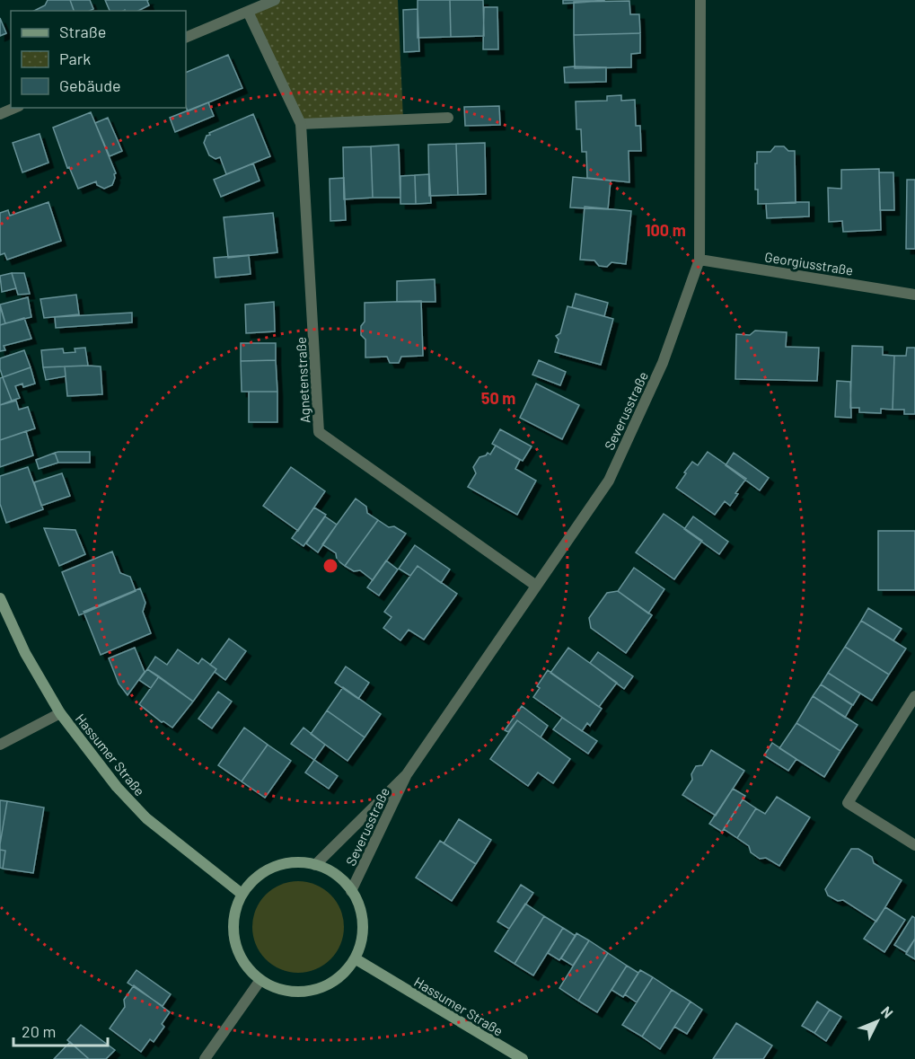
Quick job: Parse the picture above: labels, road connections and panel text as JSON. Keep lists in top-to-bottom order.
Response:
{
  "streets": {
    "street": [
      "Georgiusstraße",
      "Agnetenstraße",
      "Severusstraße",
      "Hassumer Straße"
    ]
  },
  "crossings": [
    ["Georgiusstraße", "Severusstraße"],
    ["Agnetenstraße", "Severusstraße"],
    ["Severusstraße", "Hassumer Straße"]
  ],
  "legend": ["Straße", "Park", "Gebäude"],
  "scale_bar": "20 m",
  "north": "top right",
  "rings": ["100 m", "50 m"]
}
